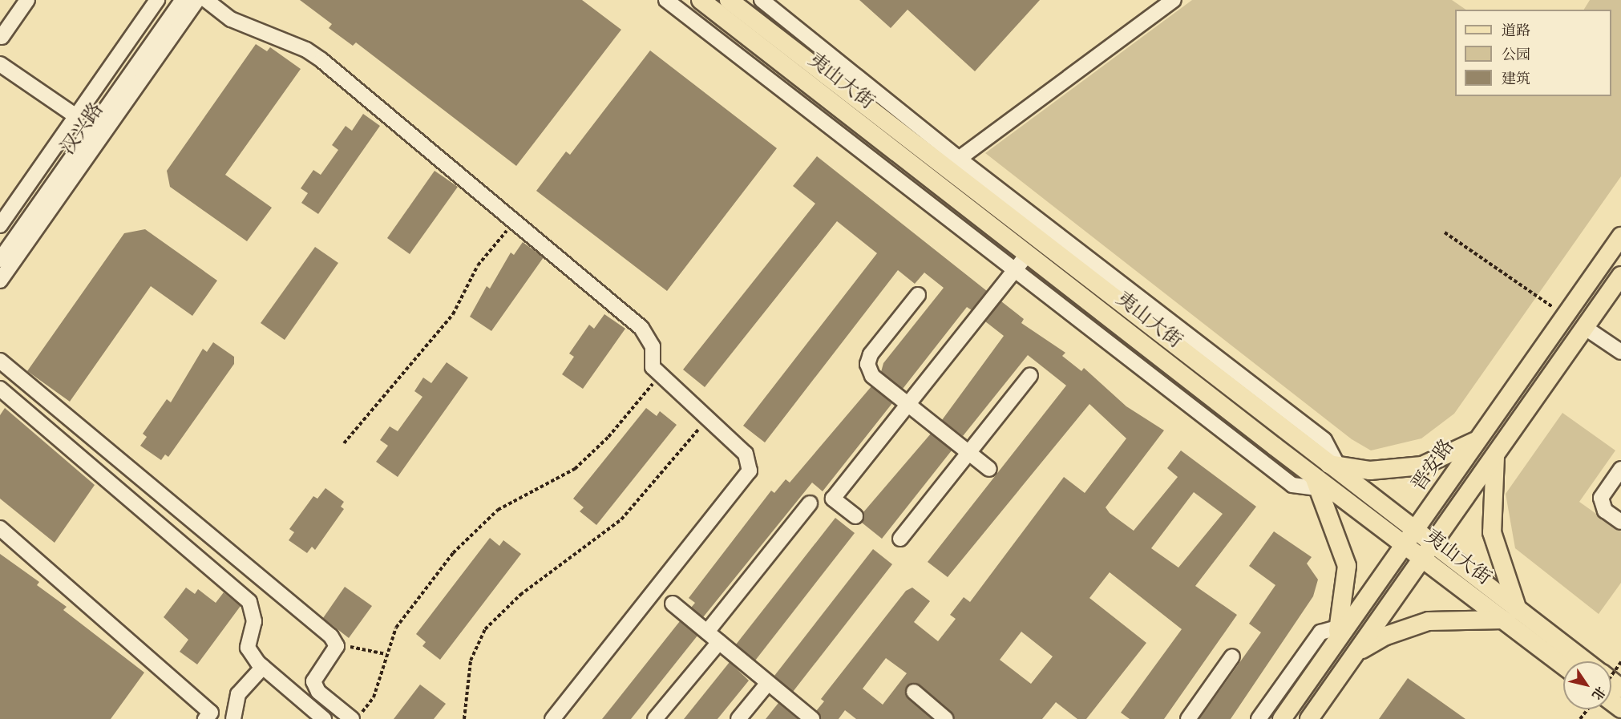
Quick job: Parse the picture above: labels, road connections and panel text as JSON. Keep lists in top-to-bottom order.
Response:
{
  "streets": {
    "main road": ["夷山大街", "晋安路"],
    "street": ["汉兴路"]
  },
  "crossings": [
    ["夷山大街", "晋安路"]
  ],
  "legend": ["道路", "公园", "建筑"],
  "north": "bottom right"
}
